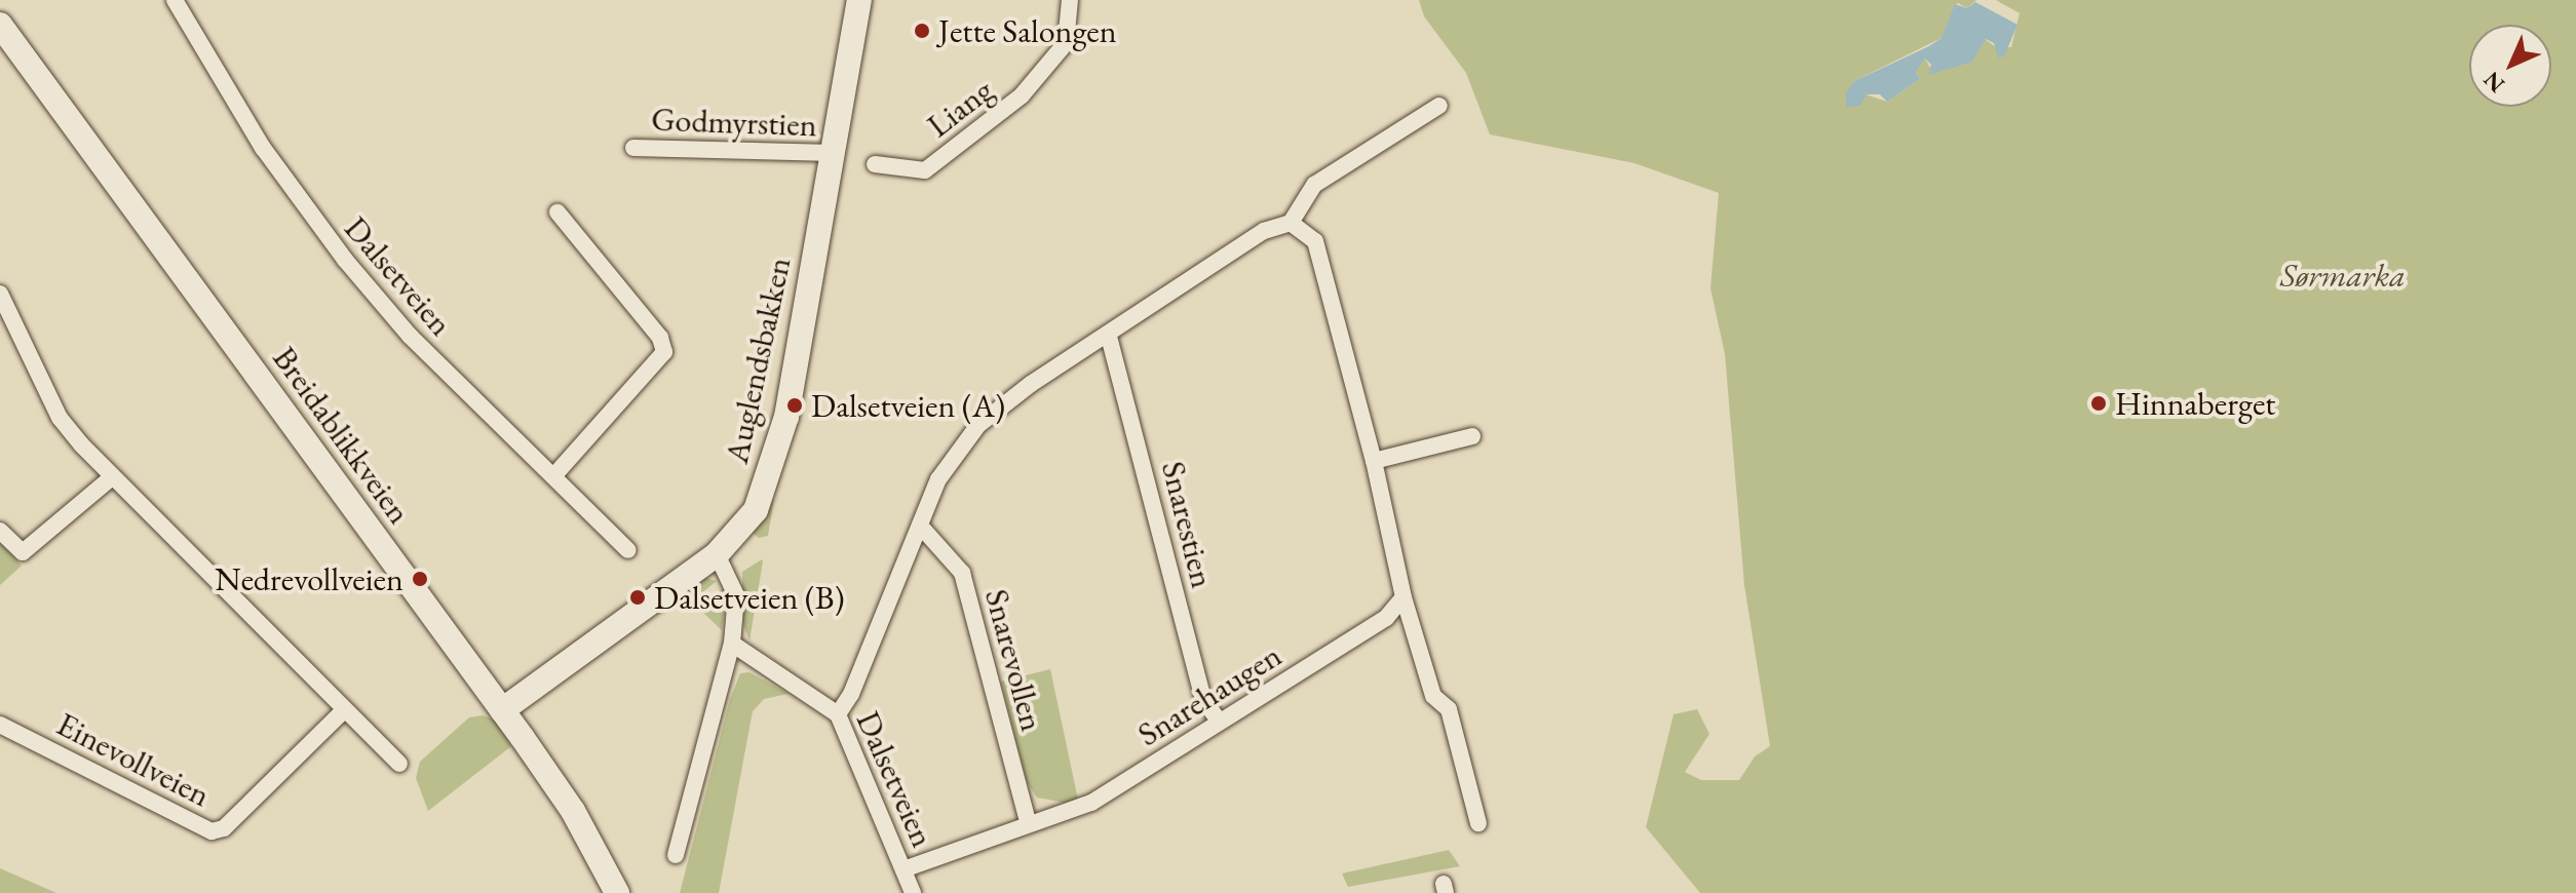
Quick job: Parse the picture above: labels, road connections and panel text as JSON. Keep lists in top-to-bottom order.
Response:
{
  "streets": {
    "main road": ["Auglendsbakken", "Breidablikkveien"],
    "street": [
      "Liang",
      "Godmyrstien",
      "Dalsetveien",
      "Snarestien",
      "Snarevollen",
      "Snarehaugen",
      "Einevollveien"
    ]
  },
  "crossings": [
    ["Godmyrstien", "Auglendsbakken"],
    ["Dalsetveien", "Snarehaugen"],
    ["Auglendsbakken", "Breidablikkveien"],
    ["Snarestien", "Snarehaugen"],
    ["Snarevollen", "Snarehaugen"]
  ],
  "parks": ["Sørmarka"],
  "places": [
    "Jette Salongen",
    "Hinnaberget",
    "Dalsetveien (A)",
    "Nedrevollveien",
    "Dalsetveien (B)"
  ],
  "north": "bottom left"
}
